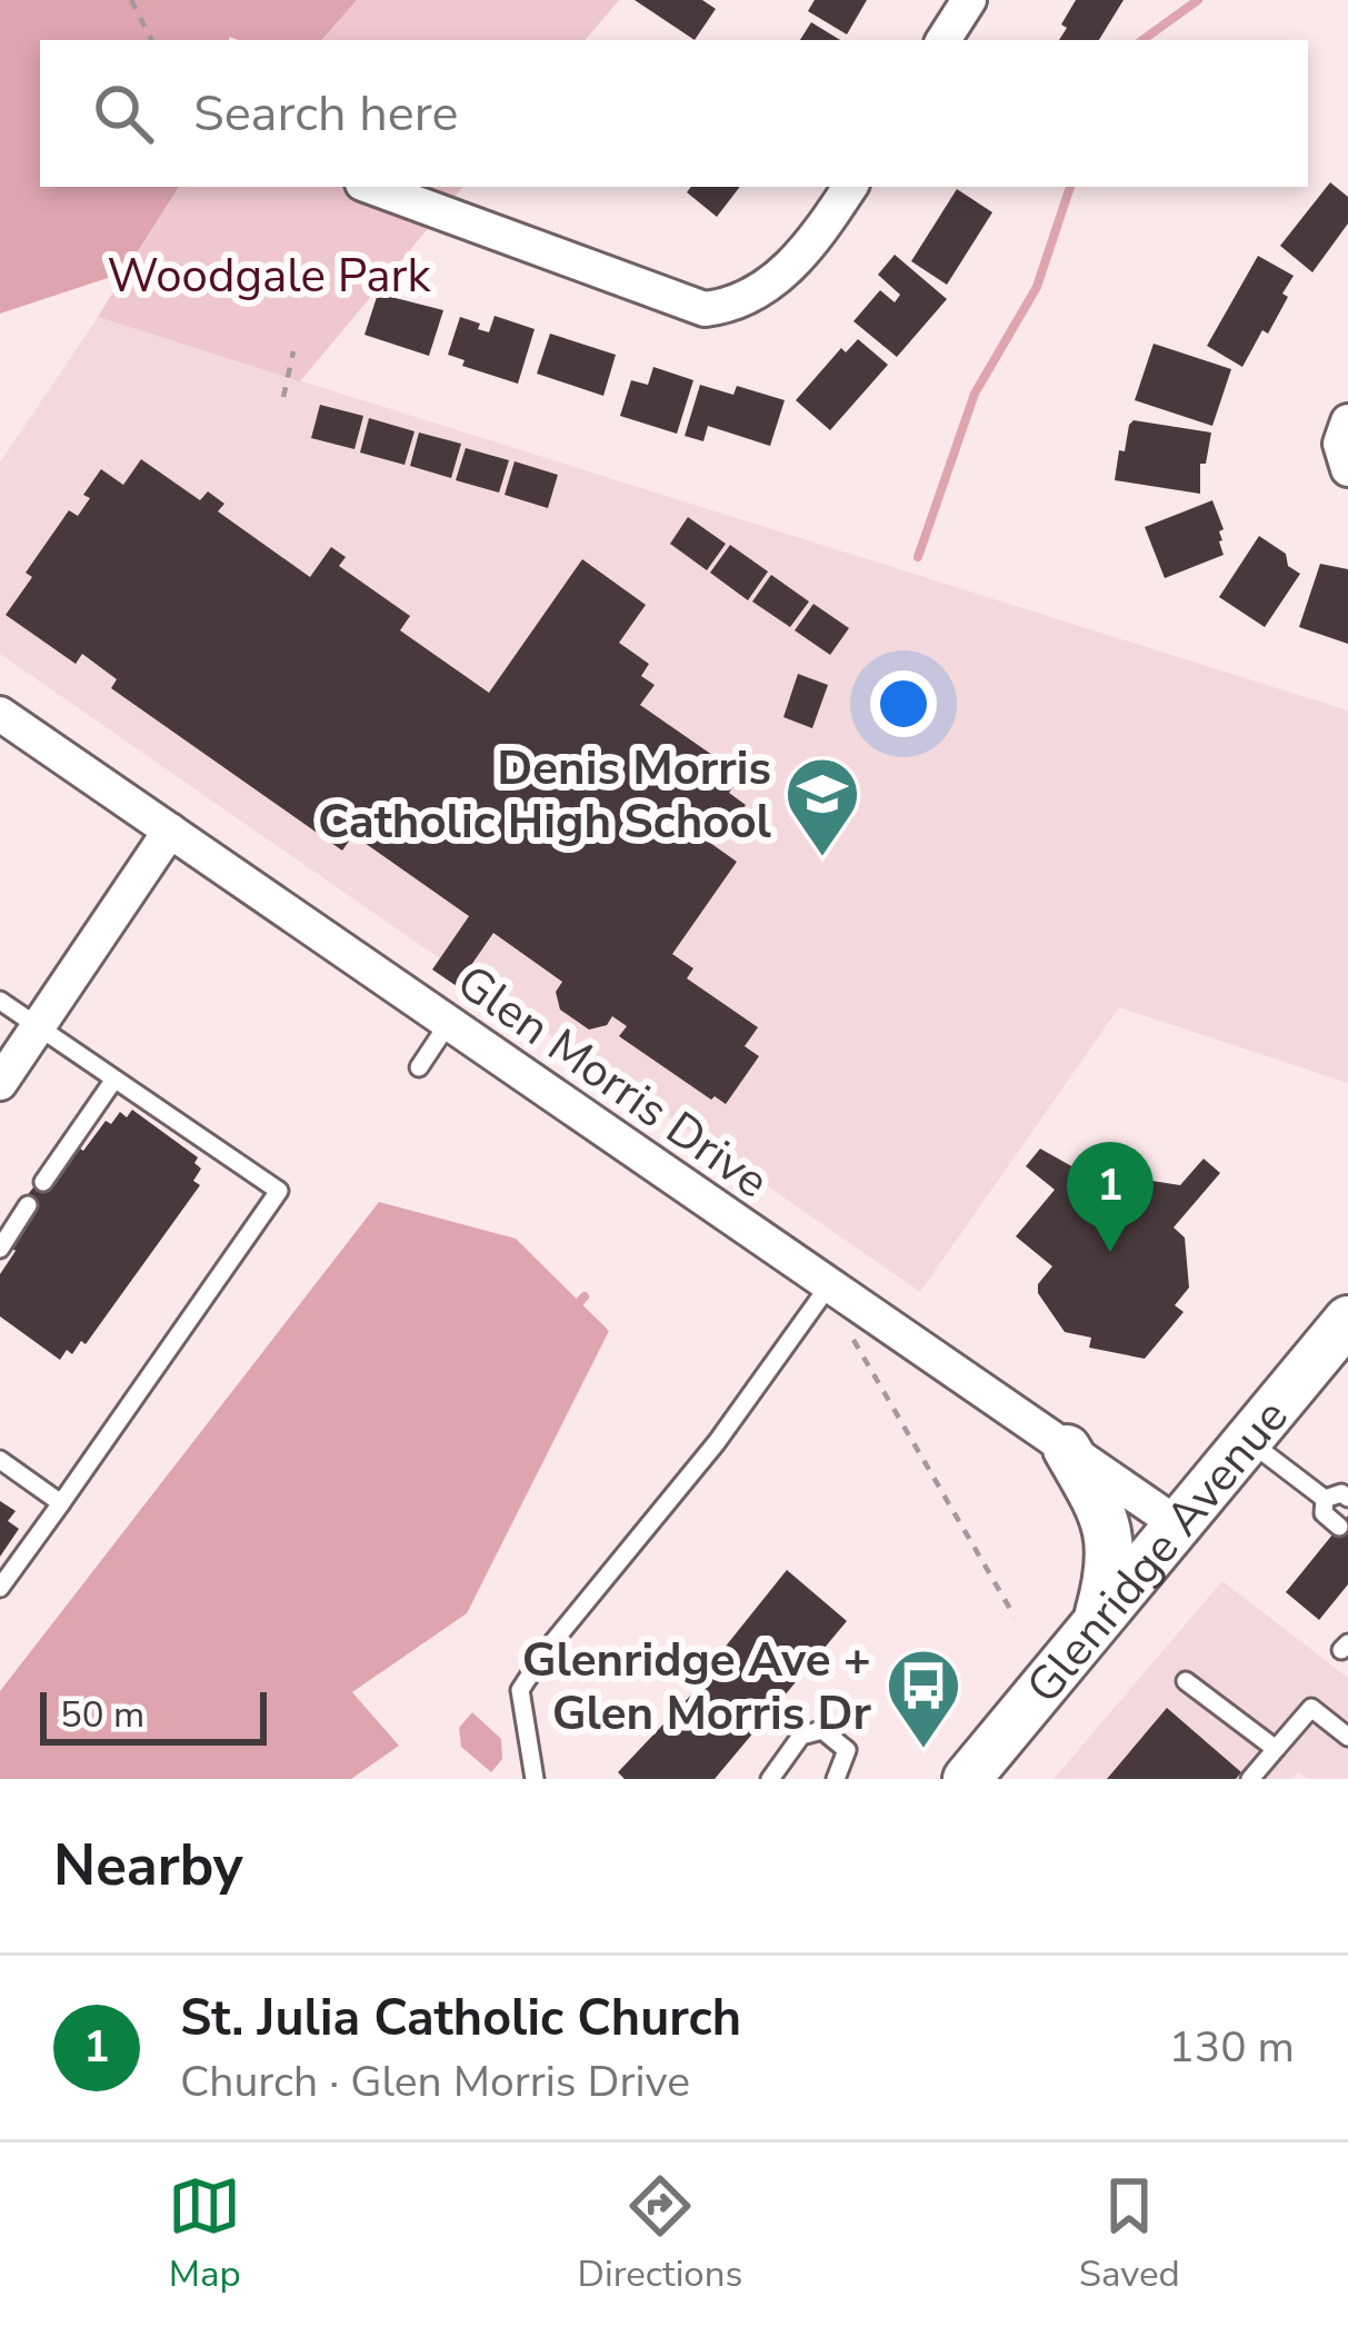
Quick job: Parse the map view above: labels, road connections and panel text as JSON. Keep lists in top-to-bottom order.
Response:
{
  "streets": {
    "main road": ["Glenridge Avenue"],
    "street": ["Glen Morris Drive"]
  },
  "crossings": [
    ["Glen Morris Drive", "Glenridge Avenue"]
  ],
  "parks": ["Woodgale Park"],
  "places": {
    "school or university": ["Denis Morris Catholic High School"],
    "bus stop": ["Glenridge Ave + Glen Morris Dr"]
  },
  "scale_bar": "50 m",
  "page": {
    "search": "Search here",
    "pins": "1",
    "scale": "50 m",
    "heading": "Nearby",
    "list": [
      {
        "mark": "1",
        "name": "St. Julia Catholic Church",
        "note": "Church · Glen Morris Drive",
        "value": "130 m"
      }
    ],
    "nav": ["Map", "Directions", "Saved"]
  }
}
